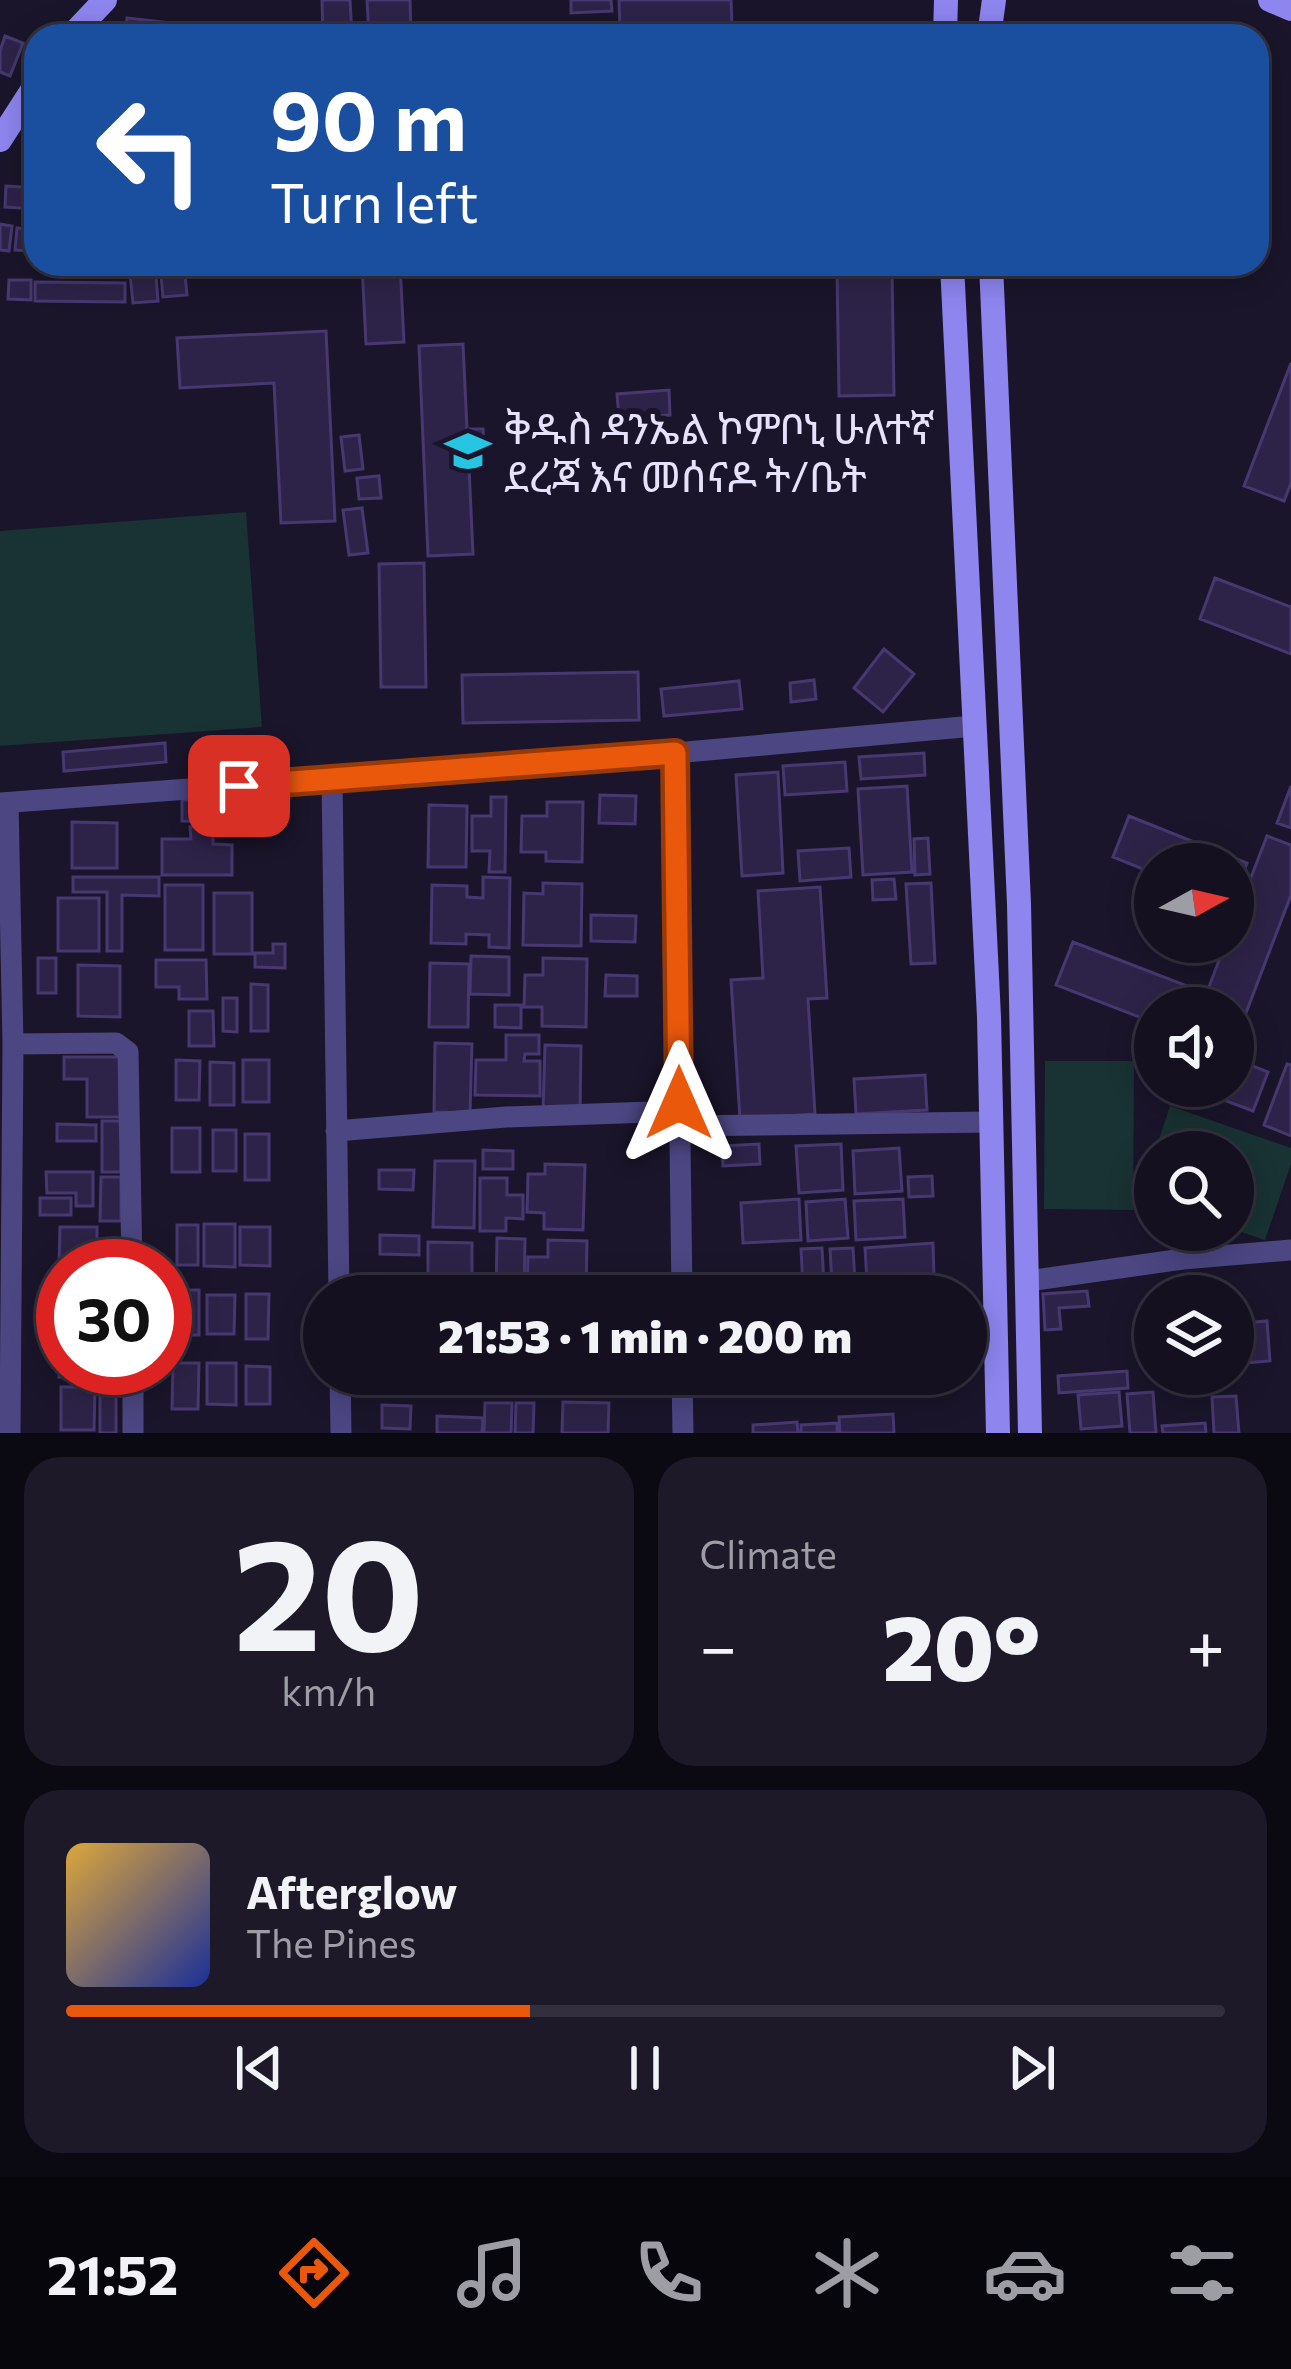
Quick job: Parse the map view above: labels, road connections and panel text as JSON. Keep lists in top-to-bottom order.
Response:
{
  "places": {
    "school or university": ["ቅዱስ ዳንኤል ኮምቦኒ ሁለተኛ ደረጃ እና መሰናዶ ት/ቤት"]
  },
  "north": "right",
  "page": {
    "turn": ["90 m", "Turn left"],
    "limit": "30",
    "trip": "21:53 · 1 min · 200 m",
    "tile": [
      ["20", "km/h"],
      "Climate"
    ],
    "heat": ["−", "20°", "+"],
    "song": ["Afterglow", "The Pines"],
    "tabs": "21:52"
  }
}
